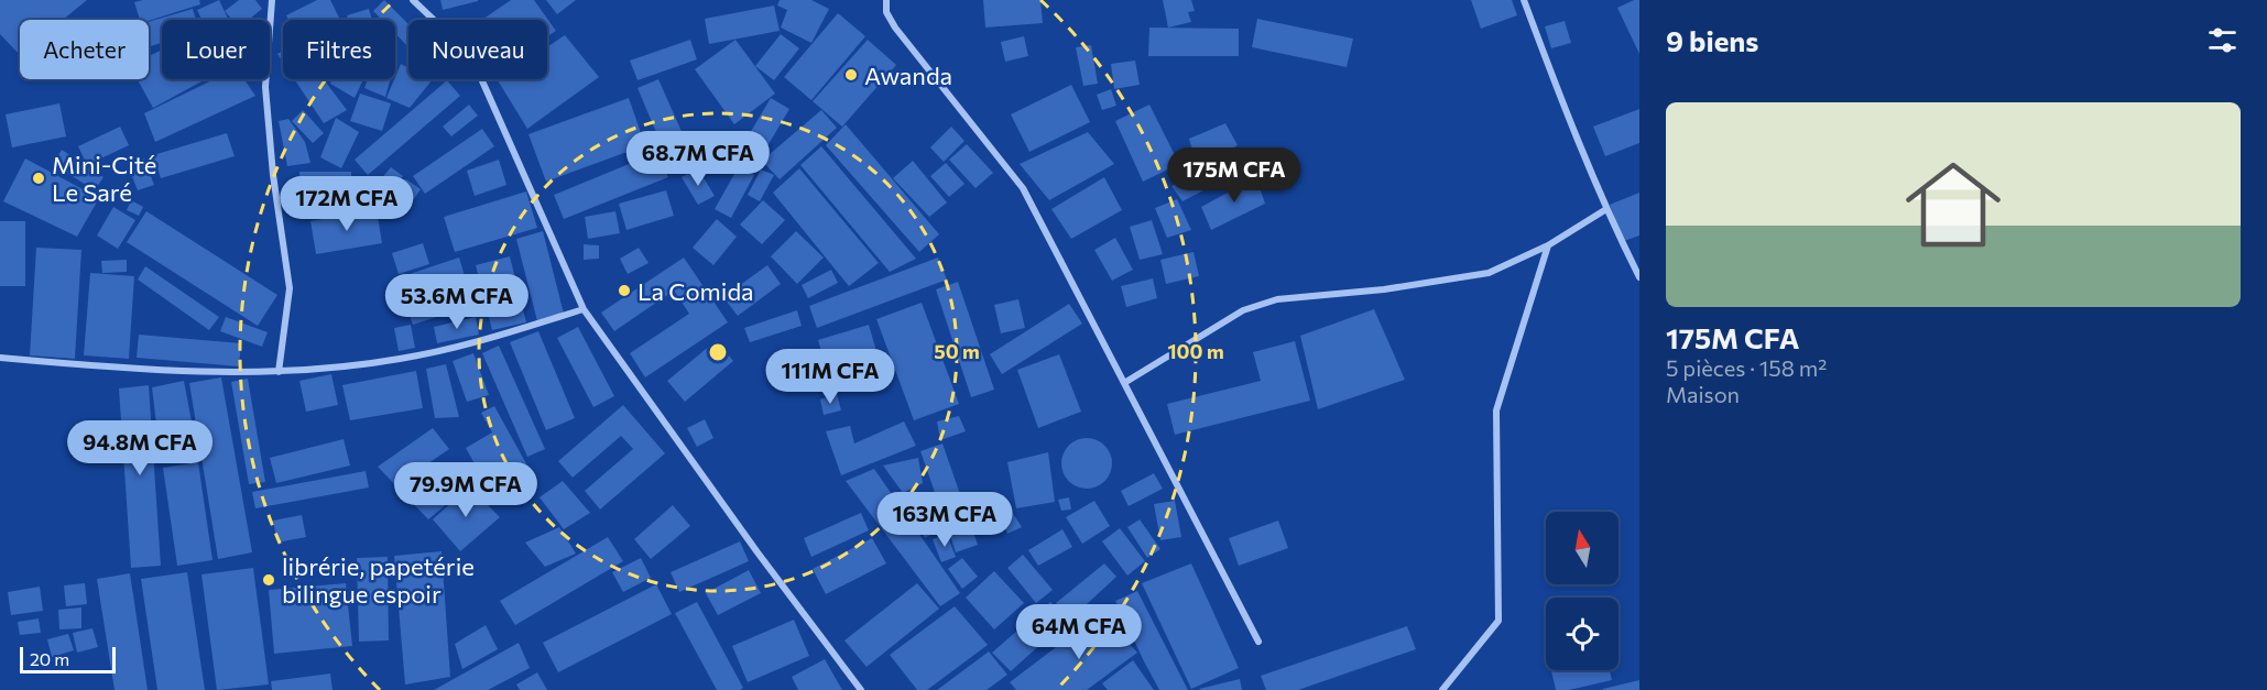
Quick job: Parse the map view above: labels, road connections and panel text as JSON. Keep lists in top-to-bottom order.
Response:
{
  "places": [
    "Awanda",
    "Mini-Cité Le Saré",
    "La Comida",
    "librérie, papetérie bilingue espoir"
  ],
  "scale_bar": "20 m",
  "north": "top",
  "page": {
    "heading": "9 biens",
    "chip": [
      "Acheter",
      "Louer",
      "Filtres",
      "Nouveau"
    ],
    "list": [
      {
        "name": "175M CFA",
        "note": "5 pièces · 158 m² · Maison"
      }
    ],
    "price": [
      "68.7M CFA",
      "175M CFA",
      "172M CFA",
      "53.6M CFA",
      "111M CFA",
      "94.8M CFA",
      "79.9M CFA",
      "163M CFA",
      "64M CFA"
    ],
    "scale": "20 m"
  },
  "rings": ["50 m", "100 m"]
}
